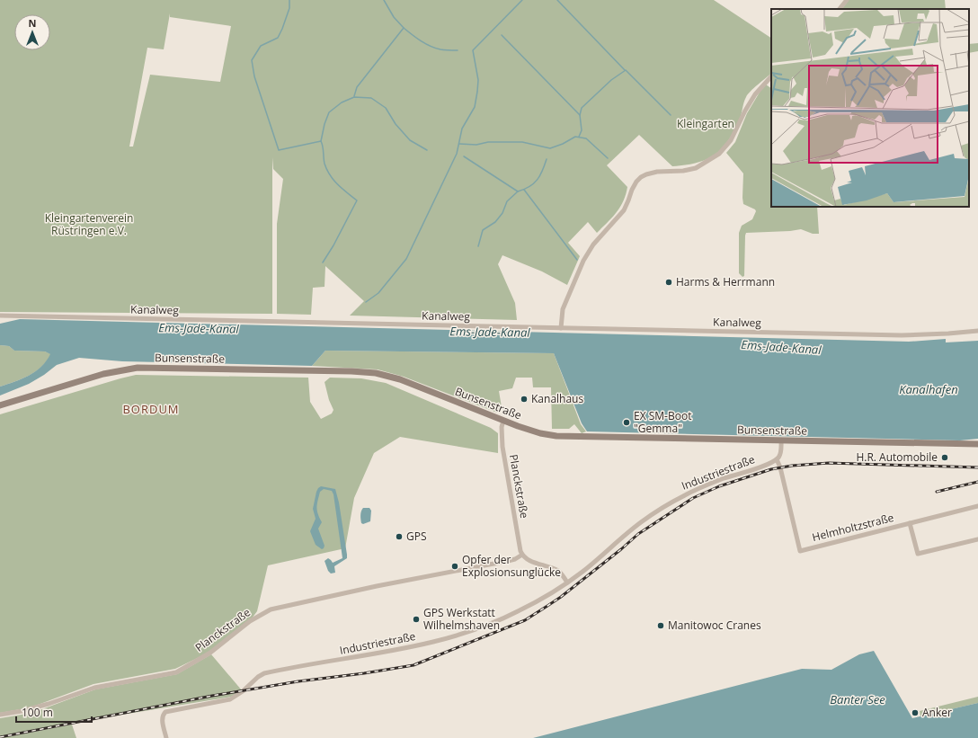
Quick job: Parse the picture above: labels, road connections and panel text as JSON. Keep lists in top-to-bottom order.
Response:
{
  "streets": {
    "street": [
      "Kanalweg",
      "Bunsenstraße",
      "Industriestraße",
      "Planckstraße",
      "Helmholtzstraße"
    ]
  },
  "crossings": [
    ["Bunsenstraße", "Planckstraße"],
    ["Industriestraße", "Helmholtzstraße"]
  ],
  "districts": ["BORDUM"],
  "water": ["Ems-Jade-Kanal", "Kanalhafen", "Banter See"],
  "parks": ["Kleingarten", "Kleingartenverein Rüstringen e.V."],
  "places": [
    "Harms & Herrmann",
    "Kanalhaus",
    "EX SM-Boot \"Gemma\"",
    "H.R. Automobile",
    "GPS",
    "Opfer der Explosionsunglücke",
    "GPS Werkstatt Wilhelmshaven",
    "Manitowoc Cranes",
    "Anker"
  ],
  "scale_bar": "100 m",
  "north": "top"
}
